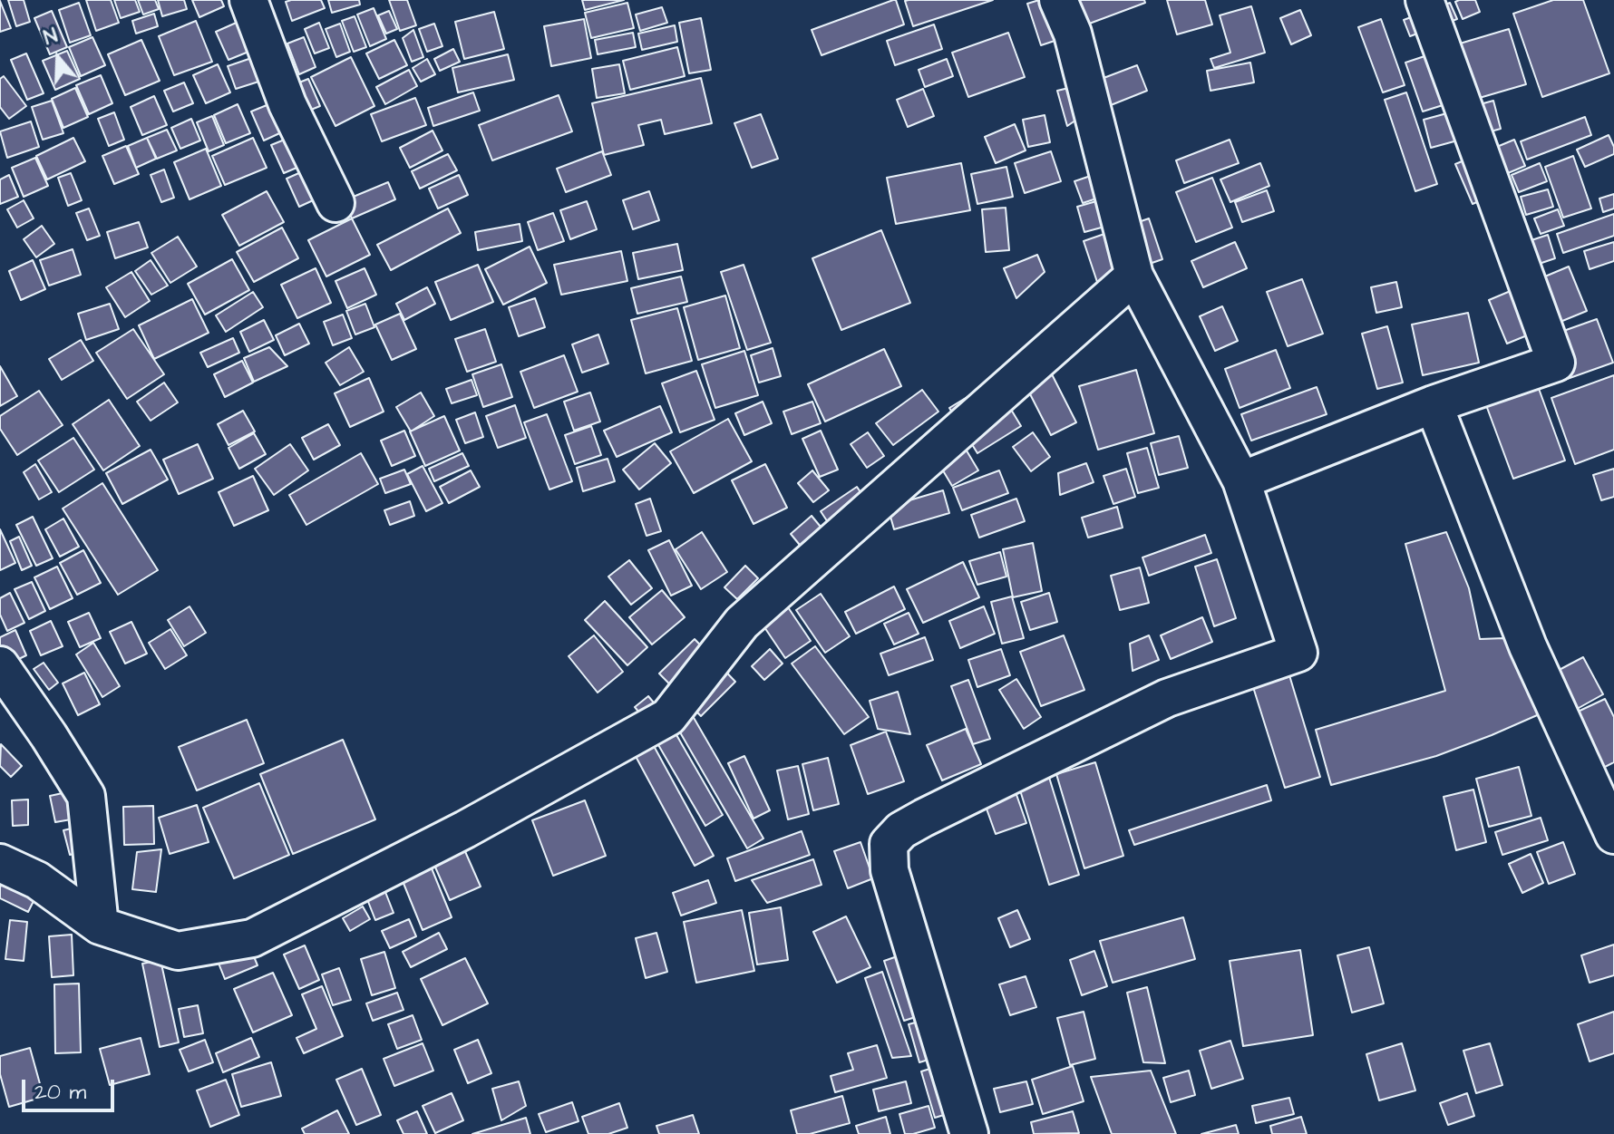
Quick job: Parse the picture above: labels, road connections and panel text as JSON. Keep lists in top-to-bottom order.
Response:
{
  "scale_bar": "20 m",
  "north": "top"
}
